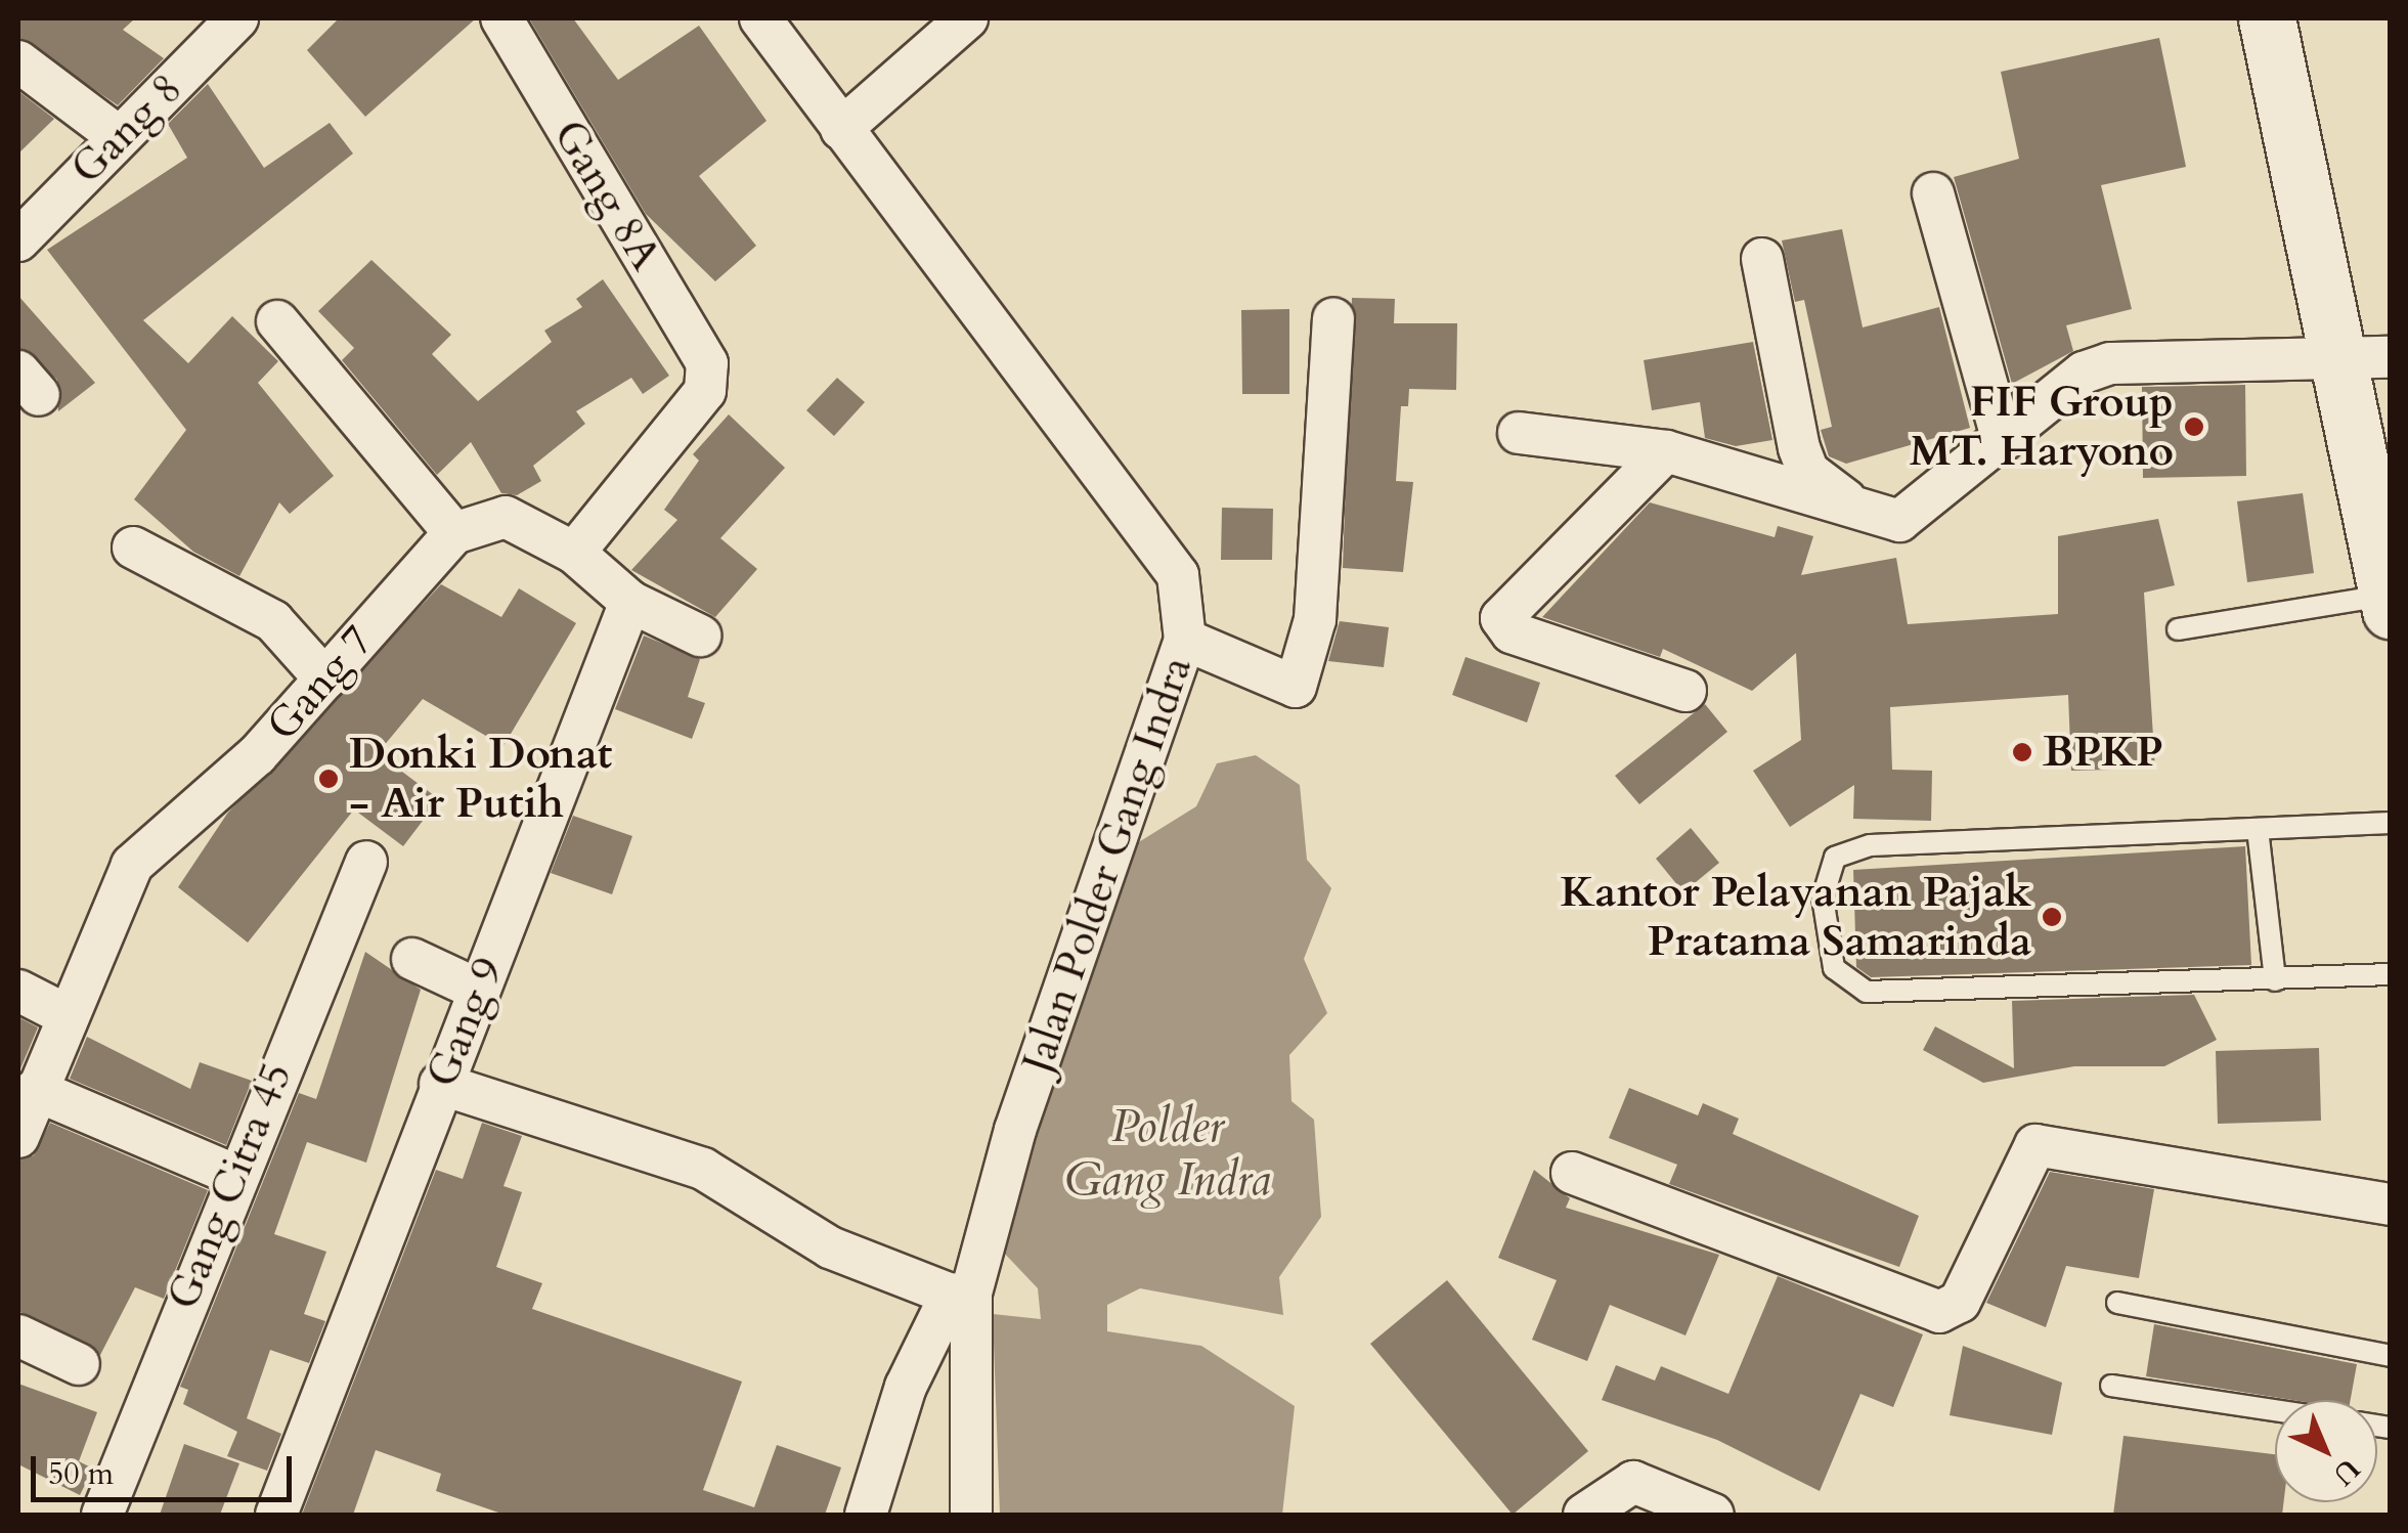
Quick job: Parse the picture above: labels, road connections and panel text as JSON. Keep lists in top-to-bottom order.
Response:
{
  "streets": {
    "street": [
      "Gang 8",
      "Gang 8A",
      "Gang 7",
      "Jalan Polder Gang Indra",
      "Gang 9",
      "Gang Citra 45"
    ]
  },
  "water": ["Polder Gang Indra"],
  "places": [
    "FIF Group MT. Haryono",
    "BPKP",
    "Donki Donat - Air Putih",
    "Kantor Pelayanan Pajak Pratama Samarinda"
  ],
  "scale_bar": "50 m",
  "north": "bottom right"
}
